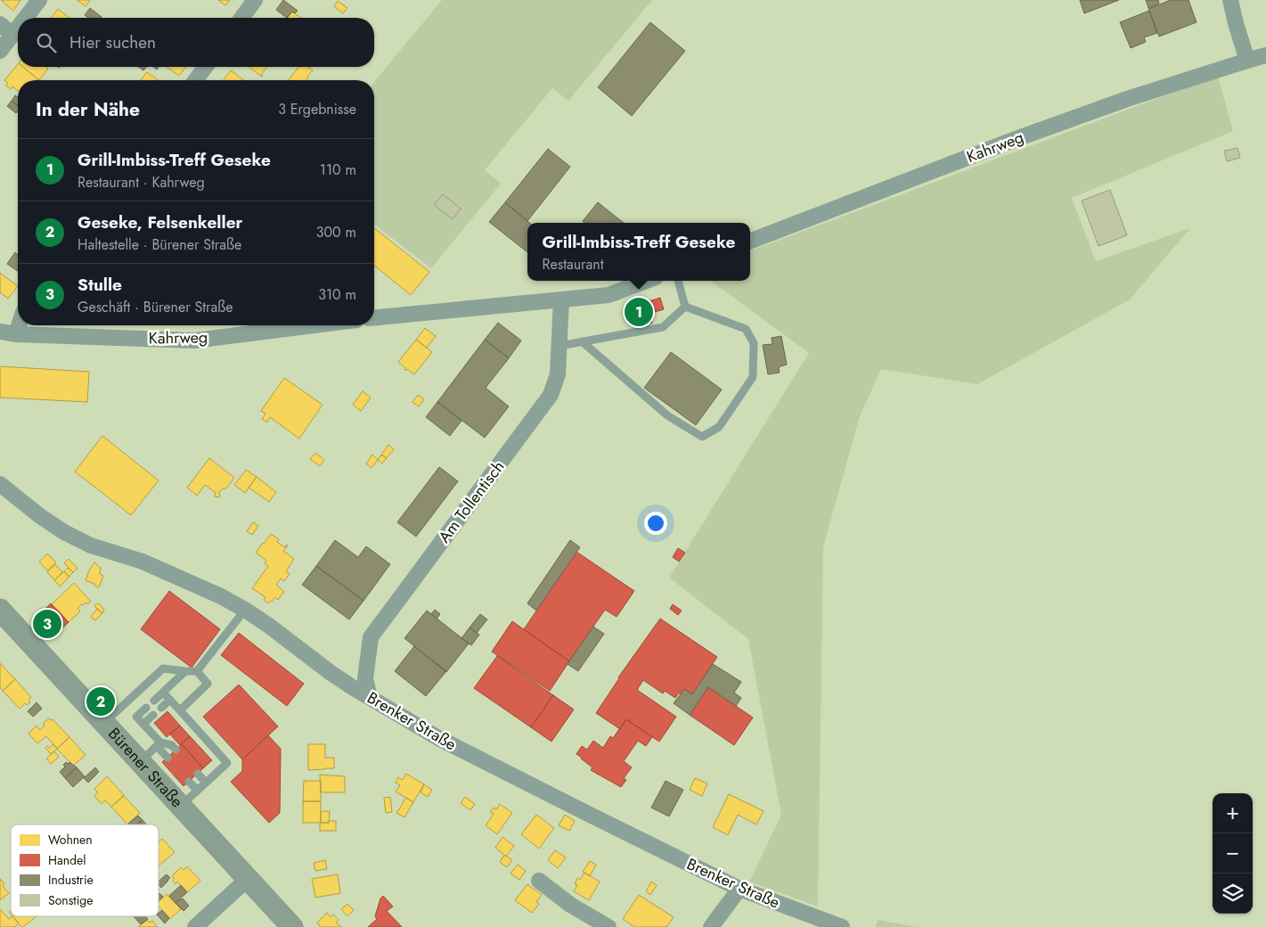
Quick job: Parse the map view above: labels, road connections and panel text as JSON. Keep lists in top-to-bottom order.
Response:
{
  "streets": {
    "main road": ["Bürener Straße"],
    "street": ["Kahrweg", "Am Tollentisch", "Brenker Straße"]
  },
  "crossings": [
    ["Am Tollentisch", "Brenker Straße"]
  ],
  "legend": [
    "Wohnen",
    "Handel",
    "Industrie",
    "Sonstige"
  ],
  "page": {
    "search": "Hier suchen",
    "heading": ["In der Nähe", "3 Ergebnisse"],
    "list": [
      {
        "mark": "1",
        "name": "Grill-Imbiss-Treff Geseke",
        "note": "Restaurant · Kahrweg",
        "value": "110 m"
      },
      {
        "mark": "2",
        "name": "Geseke, Felsenkeller",
        "note": "Haltestelle · Bürener Straße",
        "value": "300 m"
      },
      {
        "mark": "3",
        "name": "Stulle",
        "note": "Geschäft · Bürener Straße",
        "value": "310 m"
      }
    ],
    "popup": ["Grill-Imbiss-Treff Geseke", "Restaurant"],
    "pins": ["1", "3", "2"],
    "map_buttons": ["+", "−"]
  }
}
